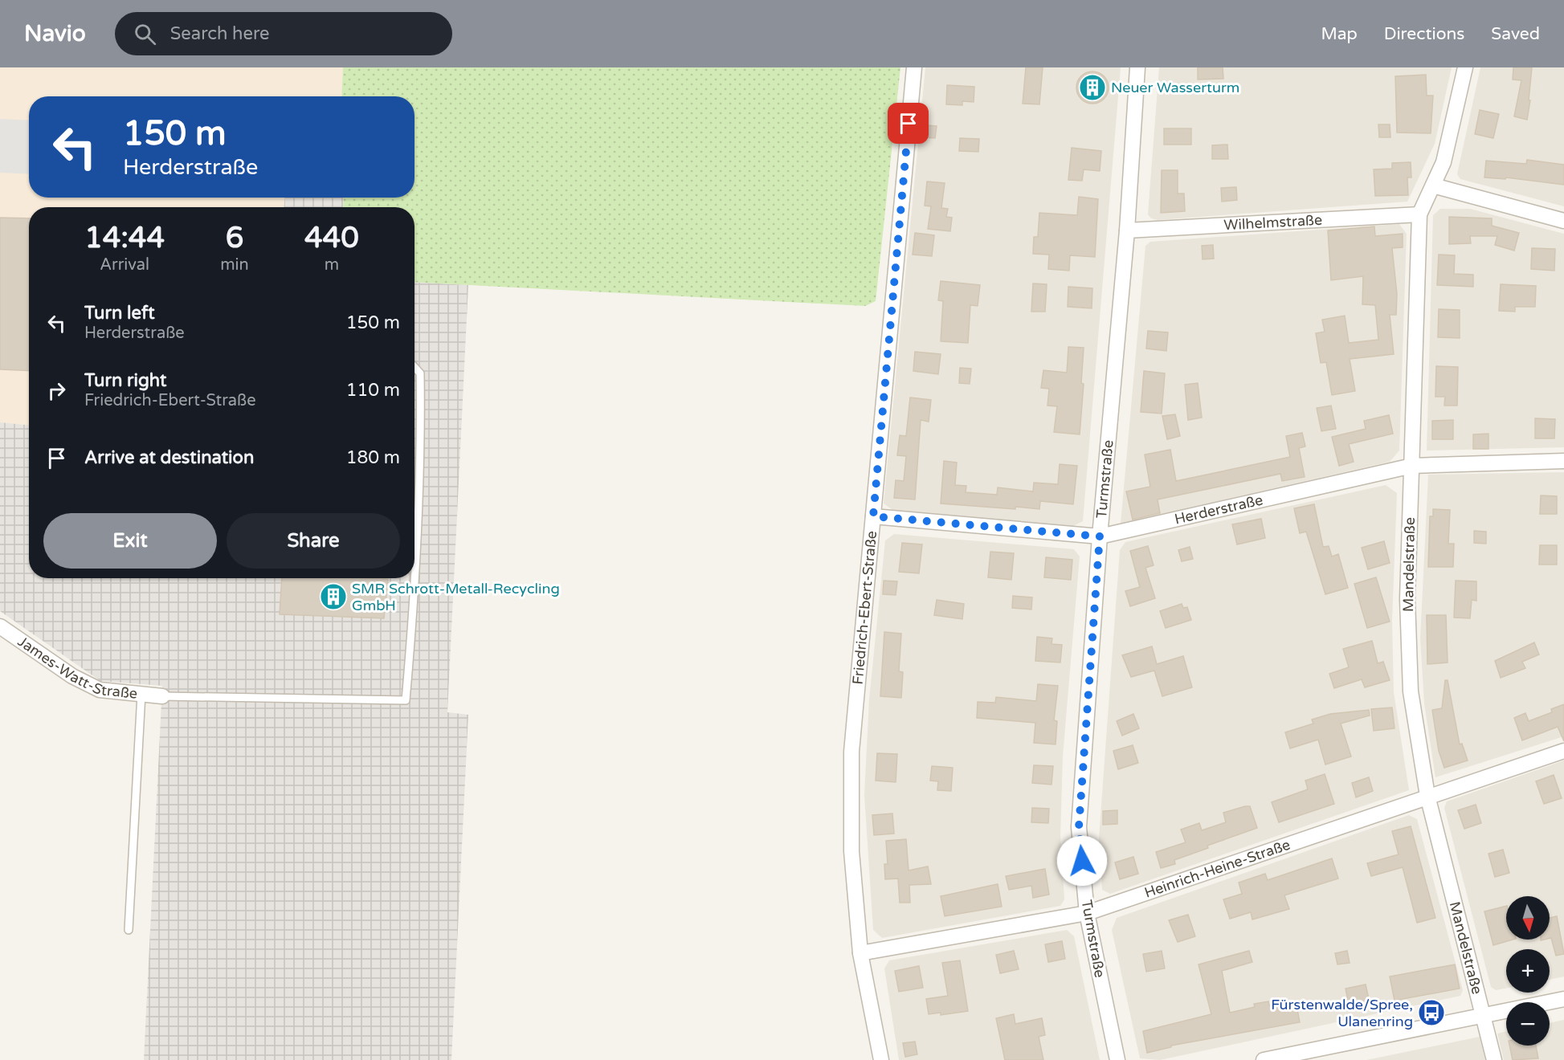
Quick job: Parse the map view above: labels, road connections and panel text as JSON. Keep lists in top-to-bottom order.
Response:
{
  "streets": {
    "street": [
      "Wilhelmstraße",
      "Turmstraße",
      "Herderstraße",
      "Mandelstraße",
      "Friedrich-Ebert-Straße",
      "James-Watt-Straße",
      "Heinrich-Heine-Straße"
    ]
  },
  "crossings": [
    ["Wilhelmstraße", "Turmstraße"],
    ["Wilhelmstraße", "Mandelstraße"],
    ["Turmstraße", "Herderstraße"],
    ["Turmstraße", "Heinrich-Heine-Straße"],
    ["Herderstraße", "Mandelstraße"],
    ["Herderstraße", "Friedrich-Ebert-Straße"],
    ["Mandelstraße", "Heinrich-Heine-Straße"],
    ["Friedrich-Ebert-Straße", "Heinrich-Heine-Straße"]
  ],
  "places": {
    "building": ["Neuer Wasserturm", "SMR Schrott-Metall-Recycling GmbH"],
    "bus stop": ["Fürstenwalde/Spree, Ulanenring"]
  },
  "north": "bottom",
  "page": {
    "header": "Navio",
    "search": "Search here",
    "nav": ["Map", "Directions", "Saved"],
    "turn": ["150 m", "Herderstraße"],
    "eta": [
      "14:44",
      "Arrival",
      "6",
      "min",
      "440",
      "m"
    ],
    "list": [
      {
        "name": "Turn left",
        "note": "Herderstraße",
        "value": "150 m"
      },
      {
        "name": "Turn right",
        "note": "Friedrich-Ebert-Straße",
        "value": "110 m"
      },
      {
        "name": "Arrive at destination",
        "value": "180 m"
      }
    ],
    "buttons": ["Exit", "Share"],
    "map_buttons": ["+", "−"]
  }
}
